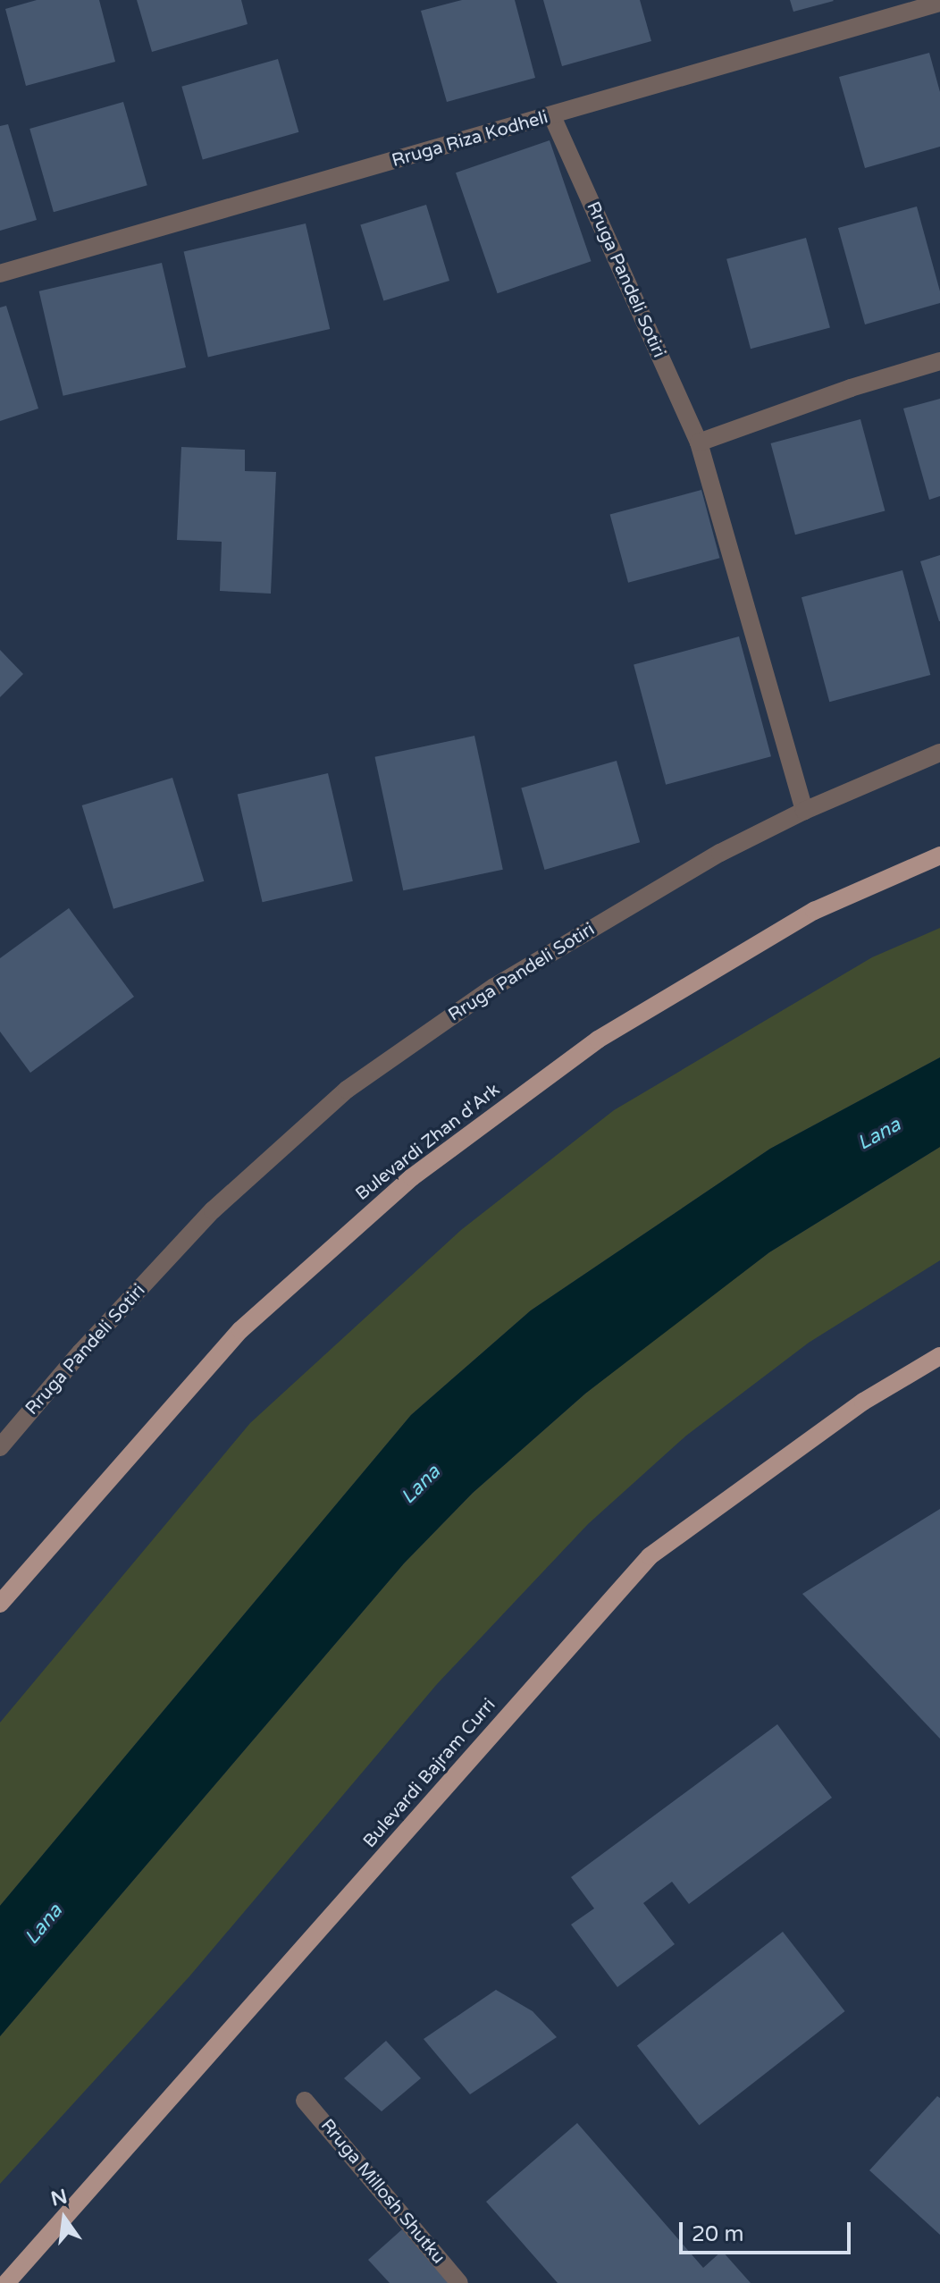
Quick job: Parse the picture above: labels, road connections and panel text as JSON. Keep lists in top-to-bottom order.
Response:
{
  "streets": {
    "main road": ["Bulevardi Zhan d'Ark", "Bulevardi Bajram Curri"],
    "street": ["Rruga Riza Kodheli", "Rruga Pandeli Sotiri", "Rruga Millosh Shutku"]
  },
  "crossings": [
    ["Rruga Riza Kodheli", "Rruga Pandeli Sotiri"]
  ],
  "water": ["Lana"],
  "scale_bar": "20 m",
  "north": "top"
}
